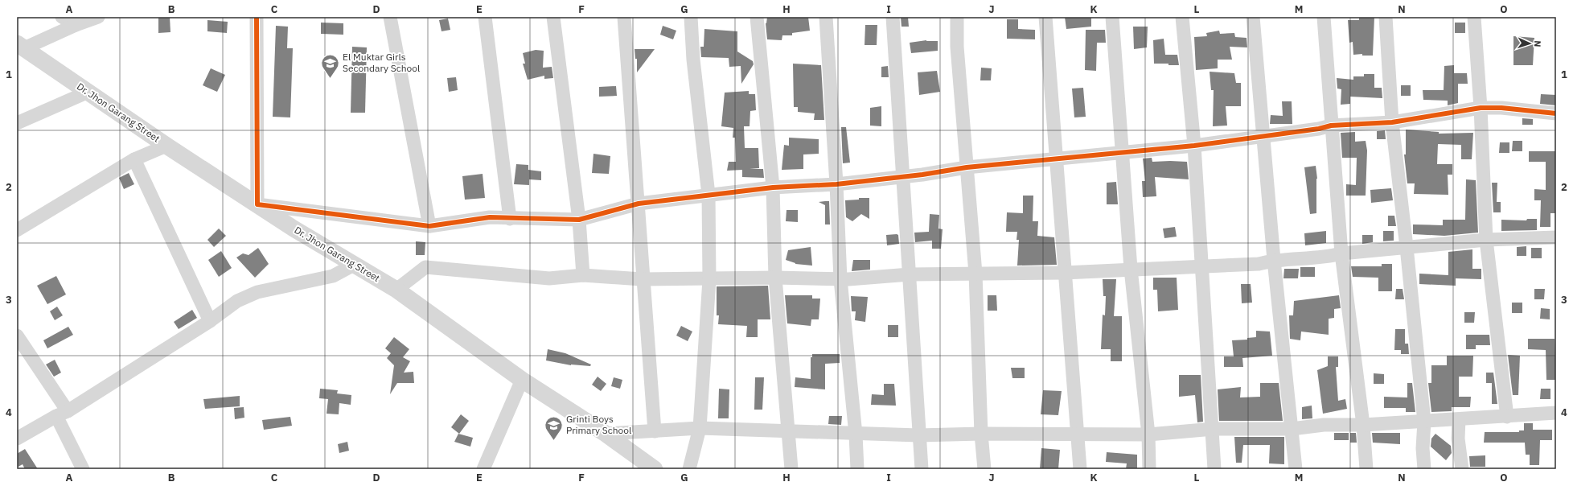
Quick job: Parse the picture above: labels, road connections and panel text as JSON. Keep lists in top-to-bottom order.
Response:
{
  "streets": {
    "street": ["Dr. Jhon Garang Street"]
  },
  "places": {
    "school or university": ["El Muktar Girls Secondary School", "Grinti Boys Primary School"]
  },
  "north": "right",
  "grid": {
    "columns": [
      "A",
      "B",
      "C",
      "D",
      "E",
      "F",
      "G",
      "H",
      "I",
      "J",
      "K",
      "L",
      "M",
      "N",
      "O"
    ],
    "rows": [
      "1",
      "2",
      "3",
      "4"
    ]
  }
}
